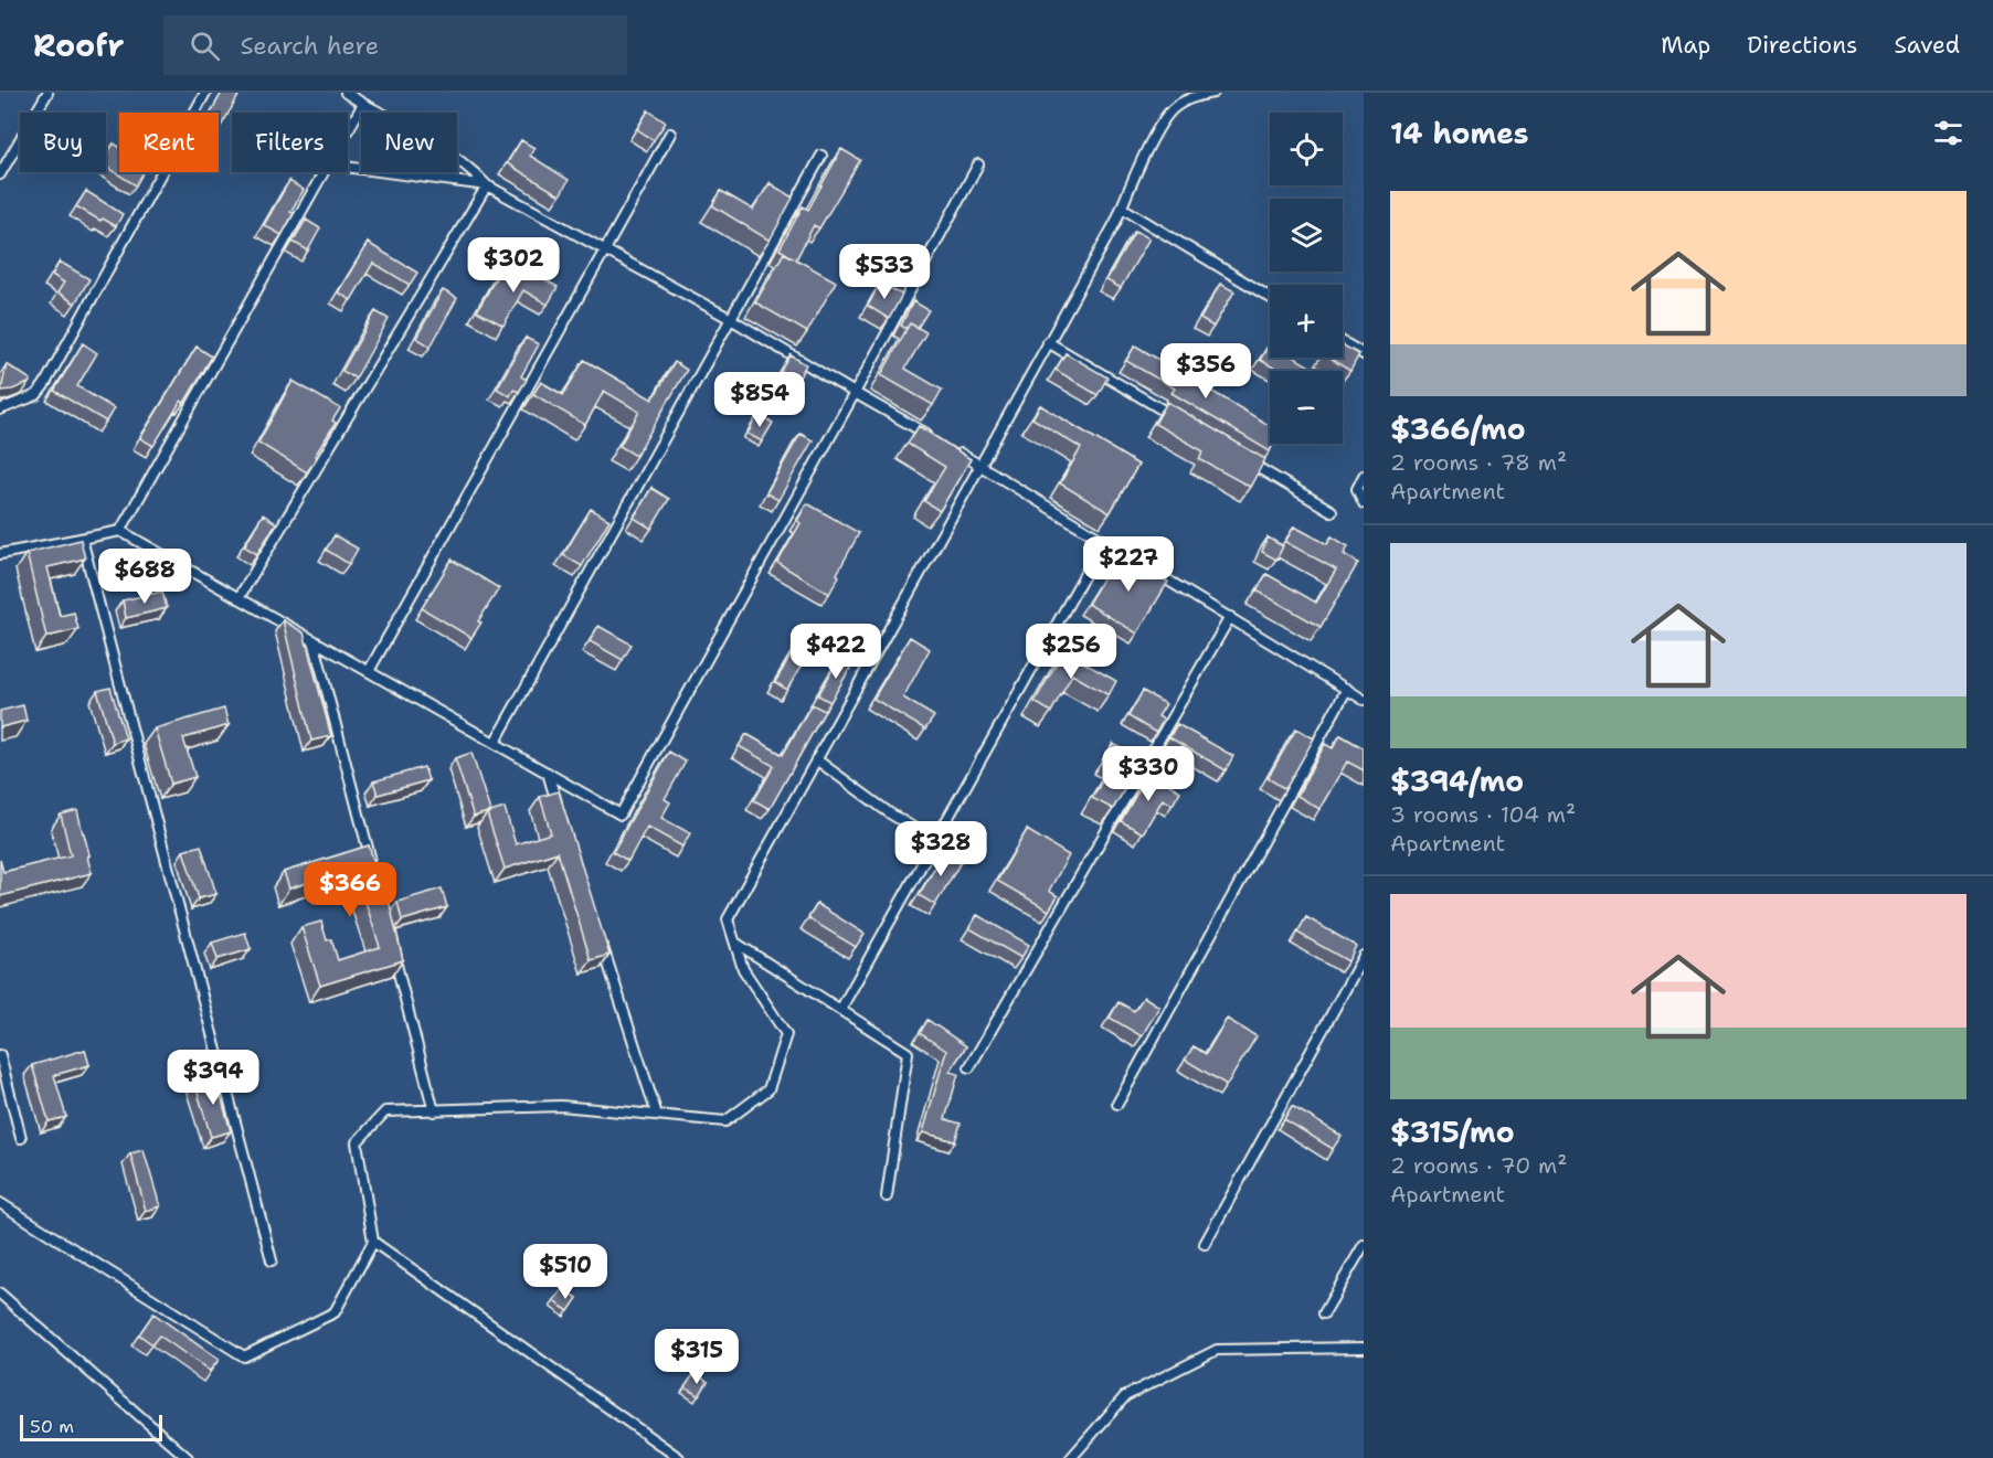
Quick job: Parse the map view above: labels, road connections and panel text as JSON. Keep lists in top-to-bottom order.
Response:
{
  "scale_bar": "50 m",
  "page": {
    "header": "Roofr",
    "search": "Search here",
    "nav": ["Map", "Directions", "Saved"],
    "heading": "14 homes",
    "map_buttons": ["+", "−"],
    "chip": [
      "Buy",
      "Rent",
      "Filters",
      "New"
    ],
    "list": [
      {
        "name": "$366/mo",
        "note": "2 rooms · 78 m² · Apartment"
      },
      {
        "name": "$394/mo",
        "note": "3 rooms · 104 m² · Apartment"
      },
      {
        "name": "$315/mo",
        "note": "2 rooms · 70 m² · Apartment"
      }
    ],
    "price": [
      "$302",
      "$533",
      "$356",
      "$854",
      "$227",
      "$688",
      "$422",
      "$256",
      "$330",
      "$328",
      "$366",
      "$394",
      "$510",
      "$315"
    ],
    "scale": "50 m"
  }
}
